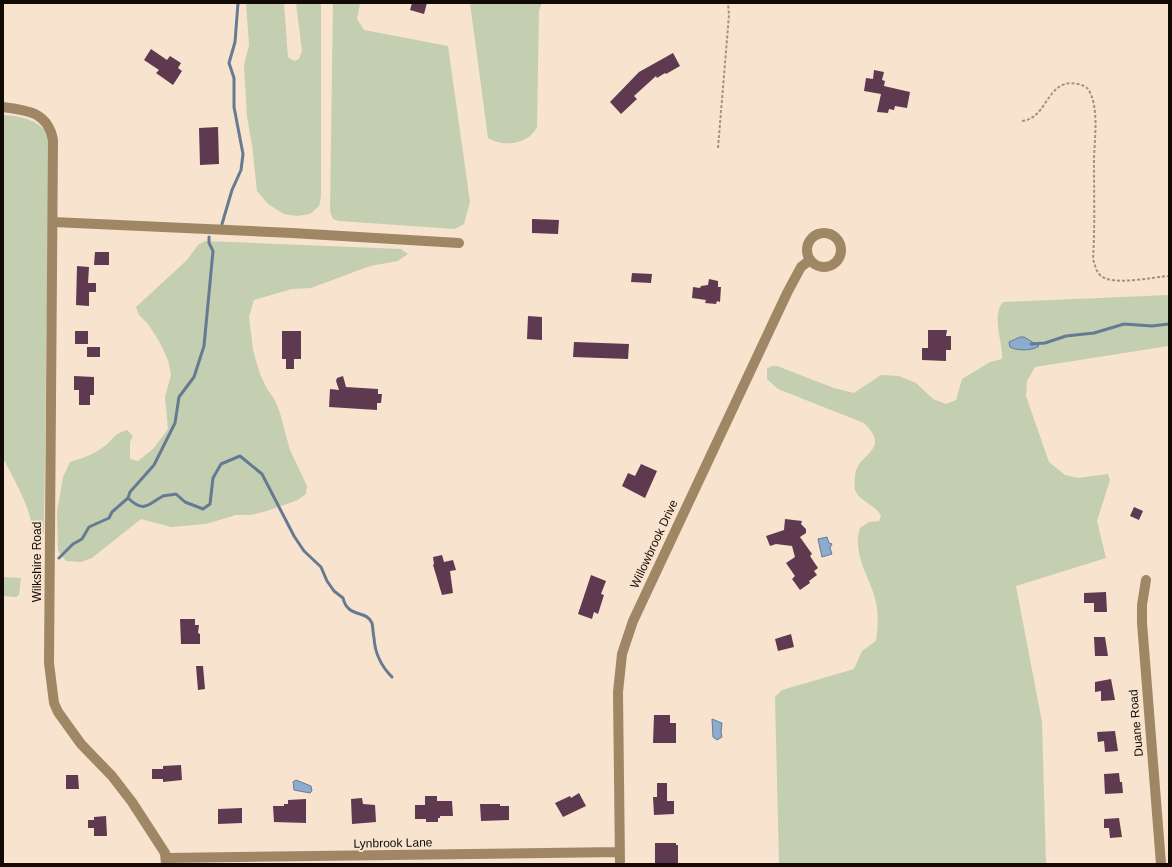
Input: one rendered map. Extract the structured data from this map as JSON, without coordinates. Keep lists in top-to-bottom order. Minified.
{"streets":{"street":["Willowbrook Drive","Wilkshire Road","Duane Road","Lynbrook Lane"]},"crossings":[["Willowbrook Drive","Lynbrook Lane"],["Wilkshire Road","Lynbrook Lane"]]}
